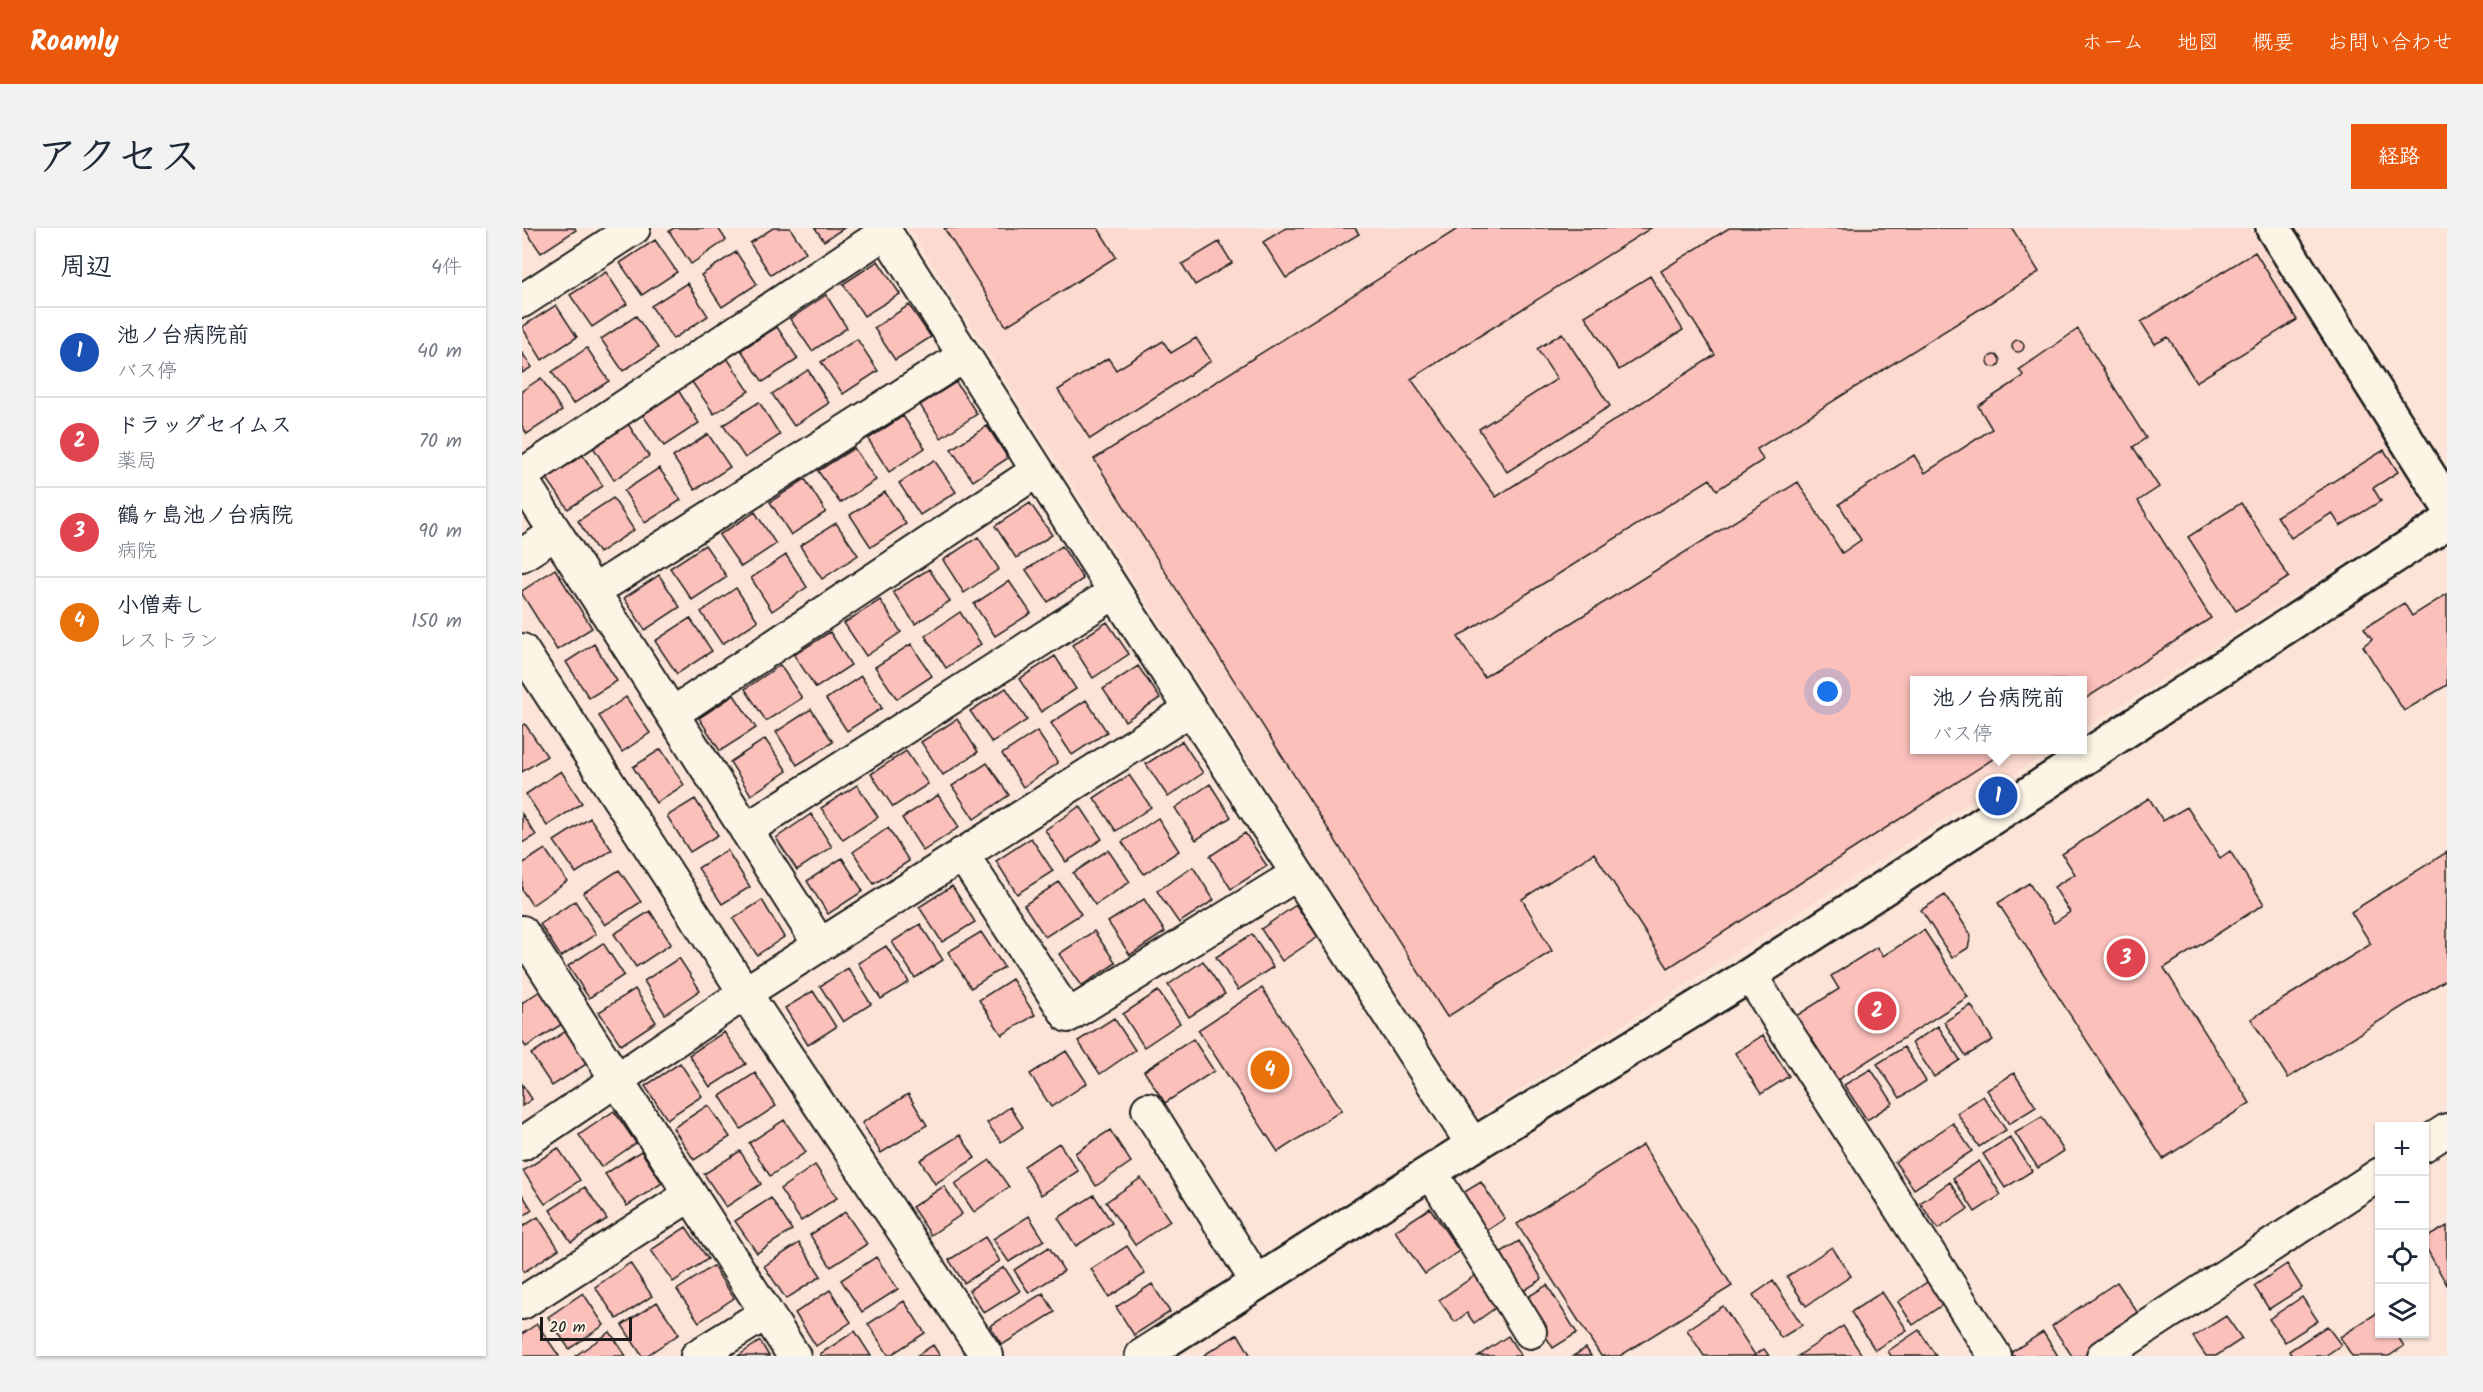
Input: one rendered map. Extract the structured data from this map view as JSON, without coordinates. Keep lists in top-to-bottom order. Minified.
{"scale_bar":"20 m","page":{"header":"Roamly","nav":["ホーム","地図","概要","お問い合わせ"],"title":"アクセス","buttons":"経路","heading":["周辺","4件"],"list":[{"mark":"1","name":"池ノ台病院前","note":"バス停","value":"40 m"},{"mark":"2","name":"ドラッグセイムス","note":"薬局","value":"70 m"},{"mark":"3","name":"鶴ヶ島池ノ台病院","note":"病院","value":"90 m"},{"mark":"4","name":"小僧寿し","note":"レストラン","value":"150 m"}],"popup":["池ノ台病院前","バス停"],"pins":["1","3","2","4"],"map_buttons":["+","−"],"scale":"20 m"}}
